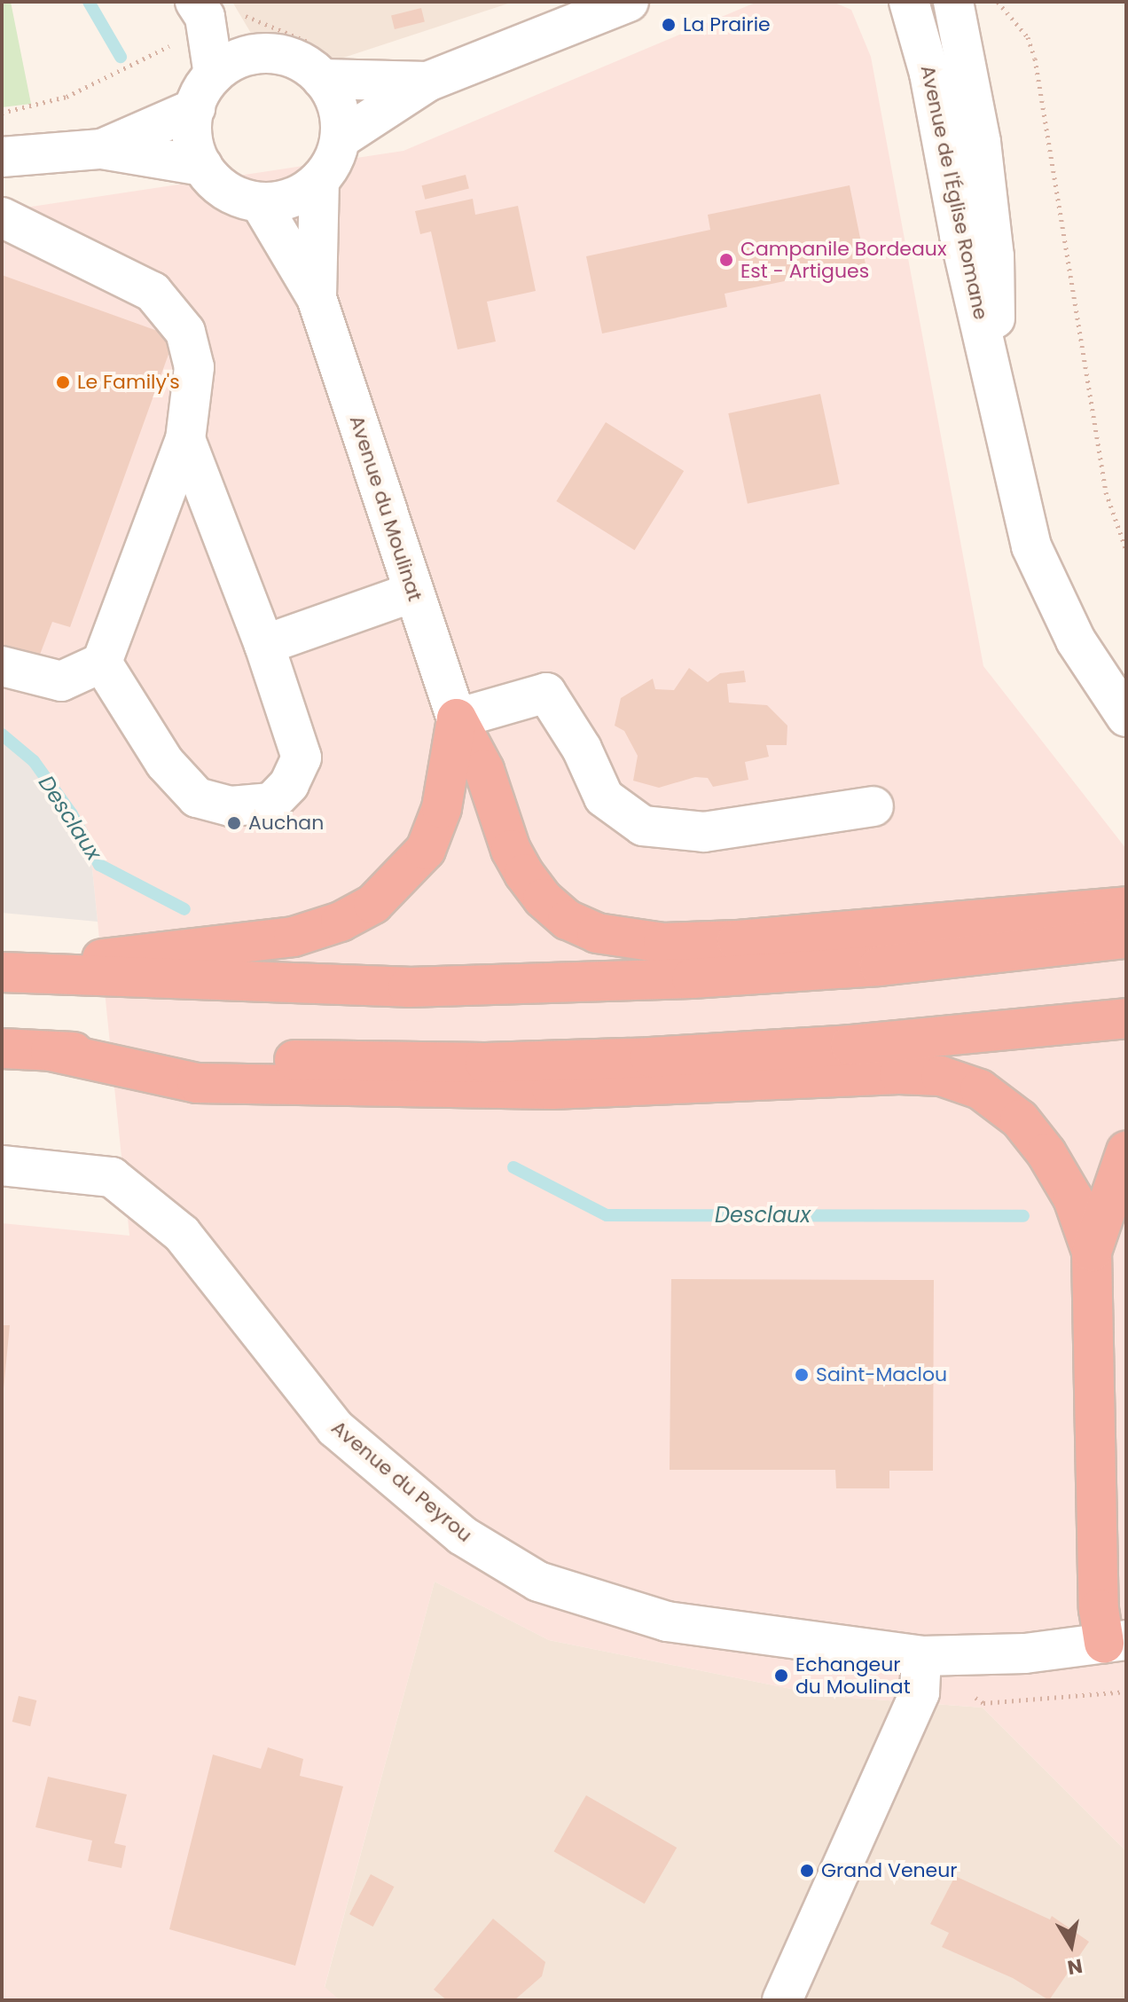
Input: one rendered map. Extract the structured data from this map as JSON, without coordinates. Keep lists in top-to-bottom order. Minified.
{"streets":{"street":["Avenue de l'Église Romane","Avenue du Moulinat","Avenue du Peyrou"]},"water":["Desclaux"],"places":["La Prairie","Campanile Bordeaux Est - Artigues","Le Family's","Auchan","Saint-Maclou","Echangeur du Moulinat","Grand Veneur"],"north":"bottom"}
